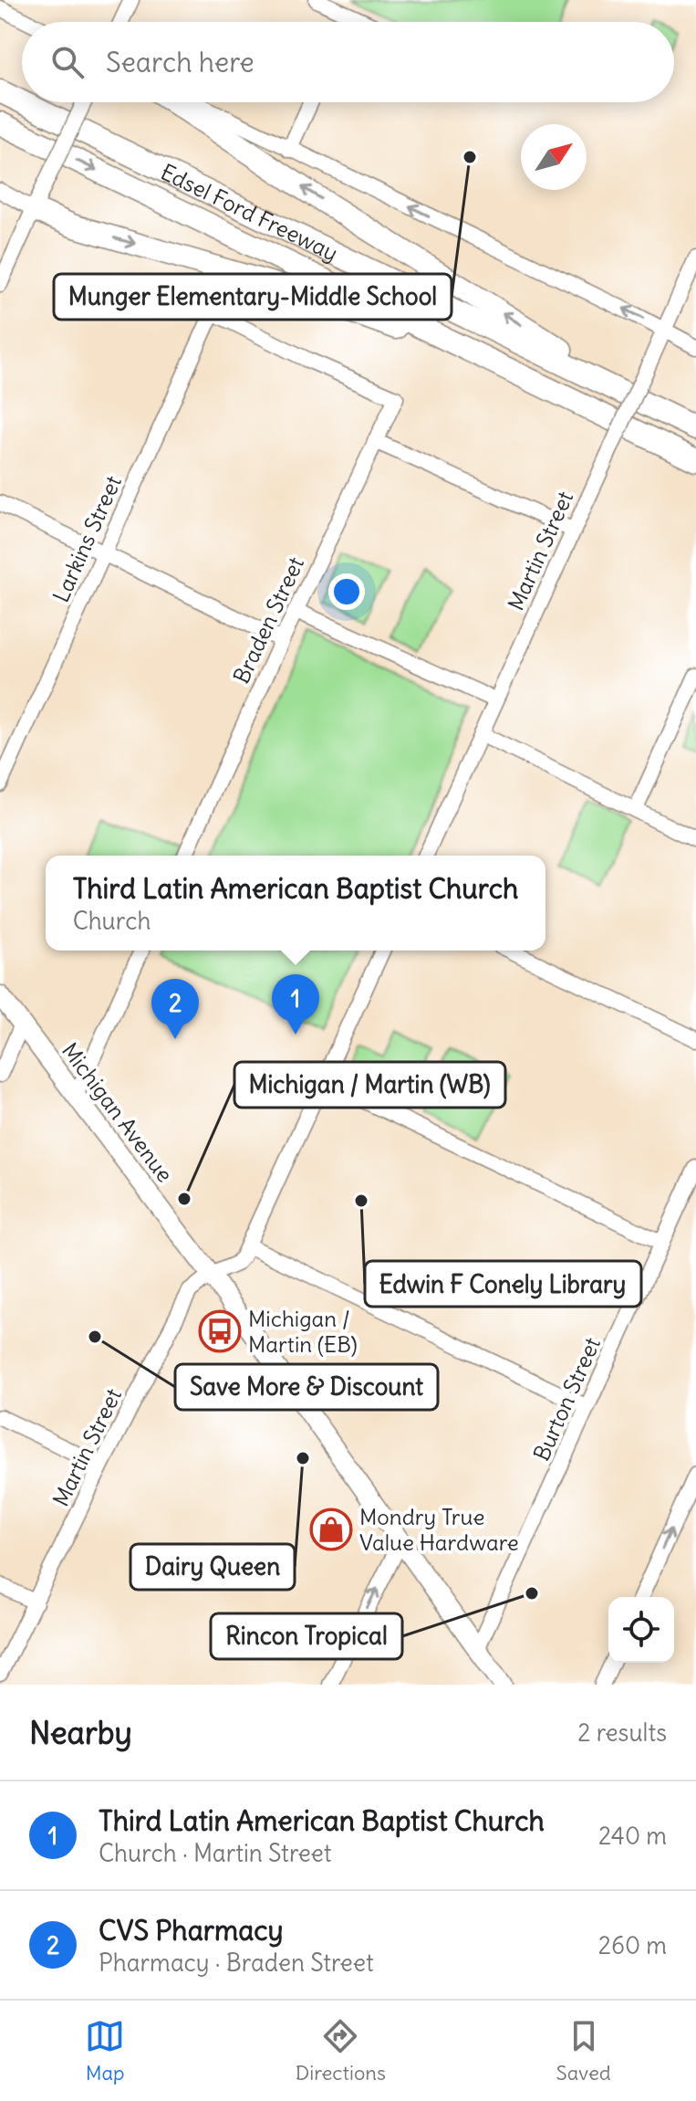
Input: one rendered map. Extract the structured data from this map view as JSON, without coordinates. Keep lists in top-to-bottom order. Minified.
{"streets":{"highway":["Edsel Ford Freeway"],"main road":["Michigan Avenue"],"street":["Larkins Street","Martin Street","Braden Street","Burton Street"]},"crossings":[["Larkins Street","Braden Street"],["Martin Street","Michigan Avenue"],["Michigan Avenue","Burton Street"]],"places":{"other":["Munger Elementary-Middle School","Michigan / Martin (WB)","Edwin F Conely Library","Save More & Discount","Dairy Queen","Rincon Tropical"],"bus stop":["Michigan / Martin (EB)"],"shop":["Mondry True Value Hardware"]},"north":"top right","page":{"search":"Search here","popup":["Third Latin American Baptist Church","Church"],"pins":["1","2"],"heading":["Nearby","2 results"],"list":[{"mark":"1","name":"Third Latin American Baptist Church","note":"Church · Martin Street","value":"240 m"},{"mark":"2","name":"CVS Pharmacy","note":"Pharmacy · Braden Street","value":"260 m"}],"nav":["Map","Directions","Saved"]}}
